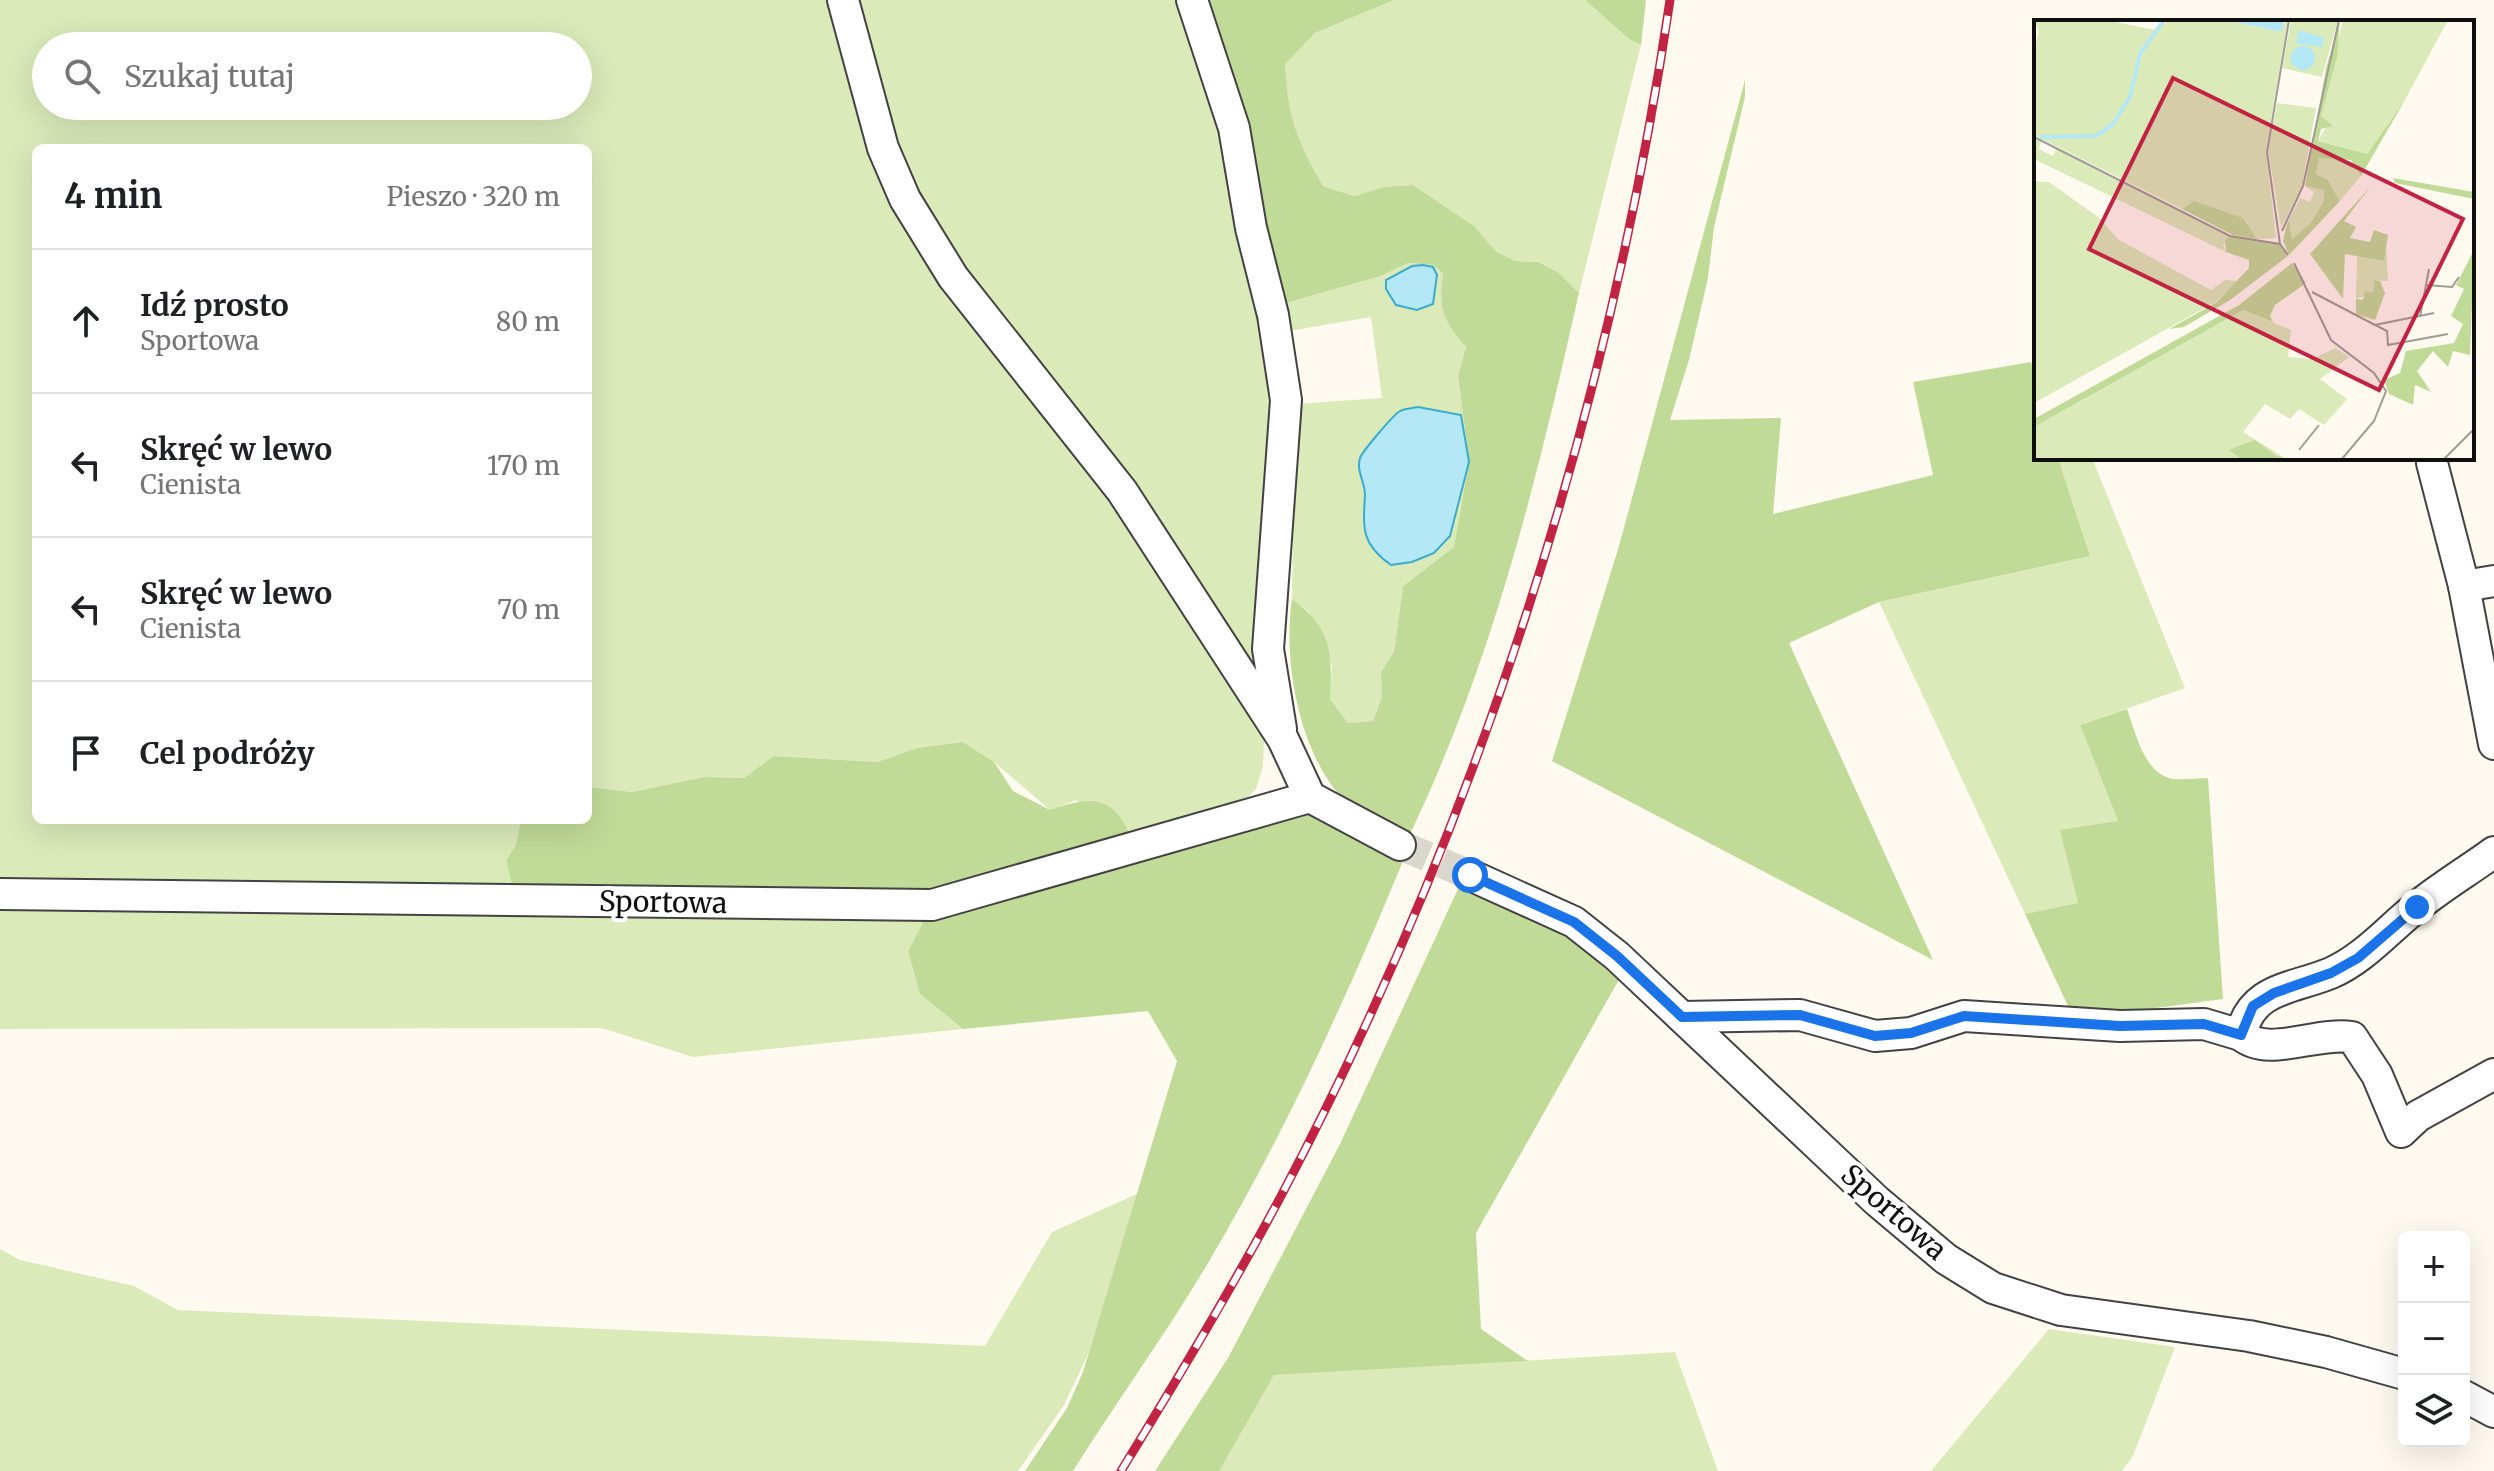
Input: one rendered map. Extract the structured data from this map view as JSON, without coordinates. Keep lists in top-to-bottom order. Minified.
{"streets":{"street":["Sportowa"]},"page":{"search":"Szukaj tutaj","heading":["4 min","Pieszo · 320 m"],"list":[["Idź prosto","Sportowa","80 m"],["Skręć w lewo","Cienista","170 m"],["Skręć w lewo","Cienista","70 m"],"Cel podróży"],"map_buttons":["+","−"]}}
